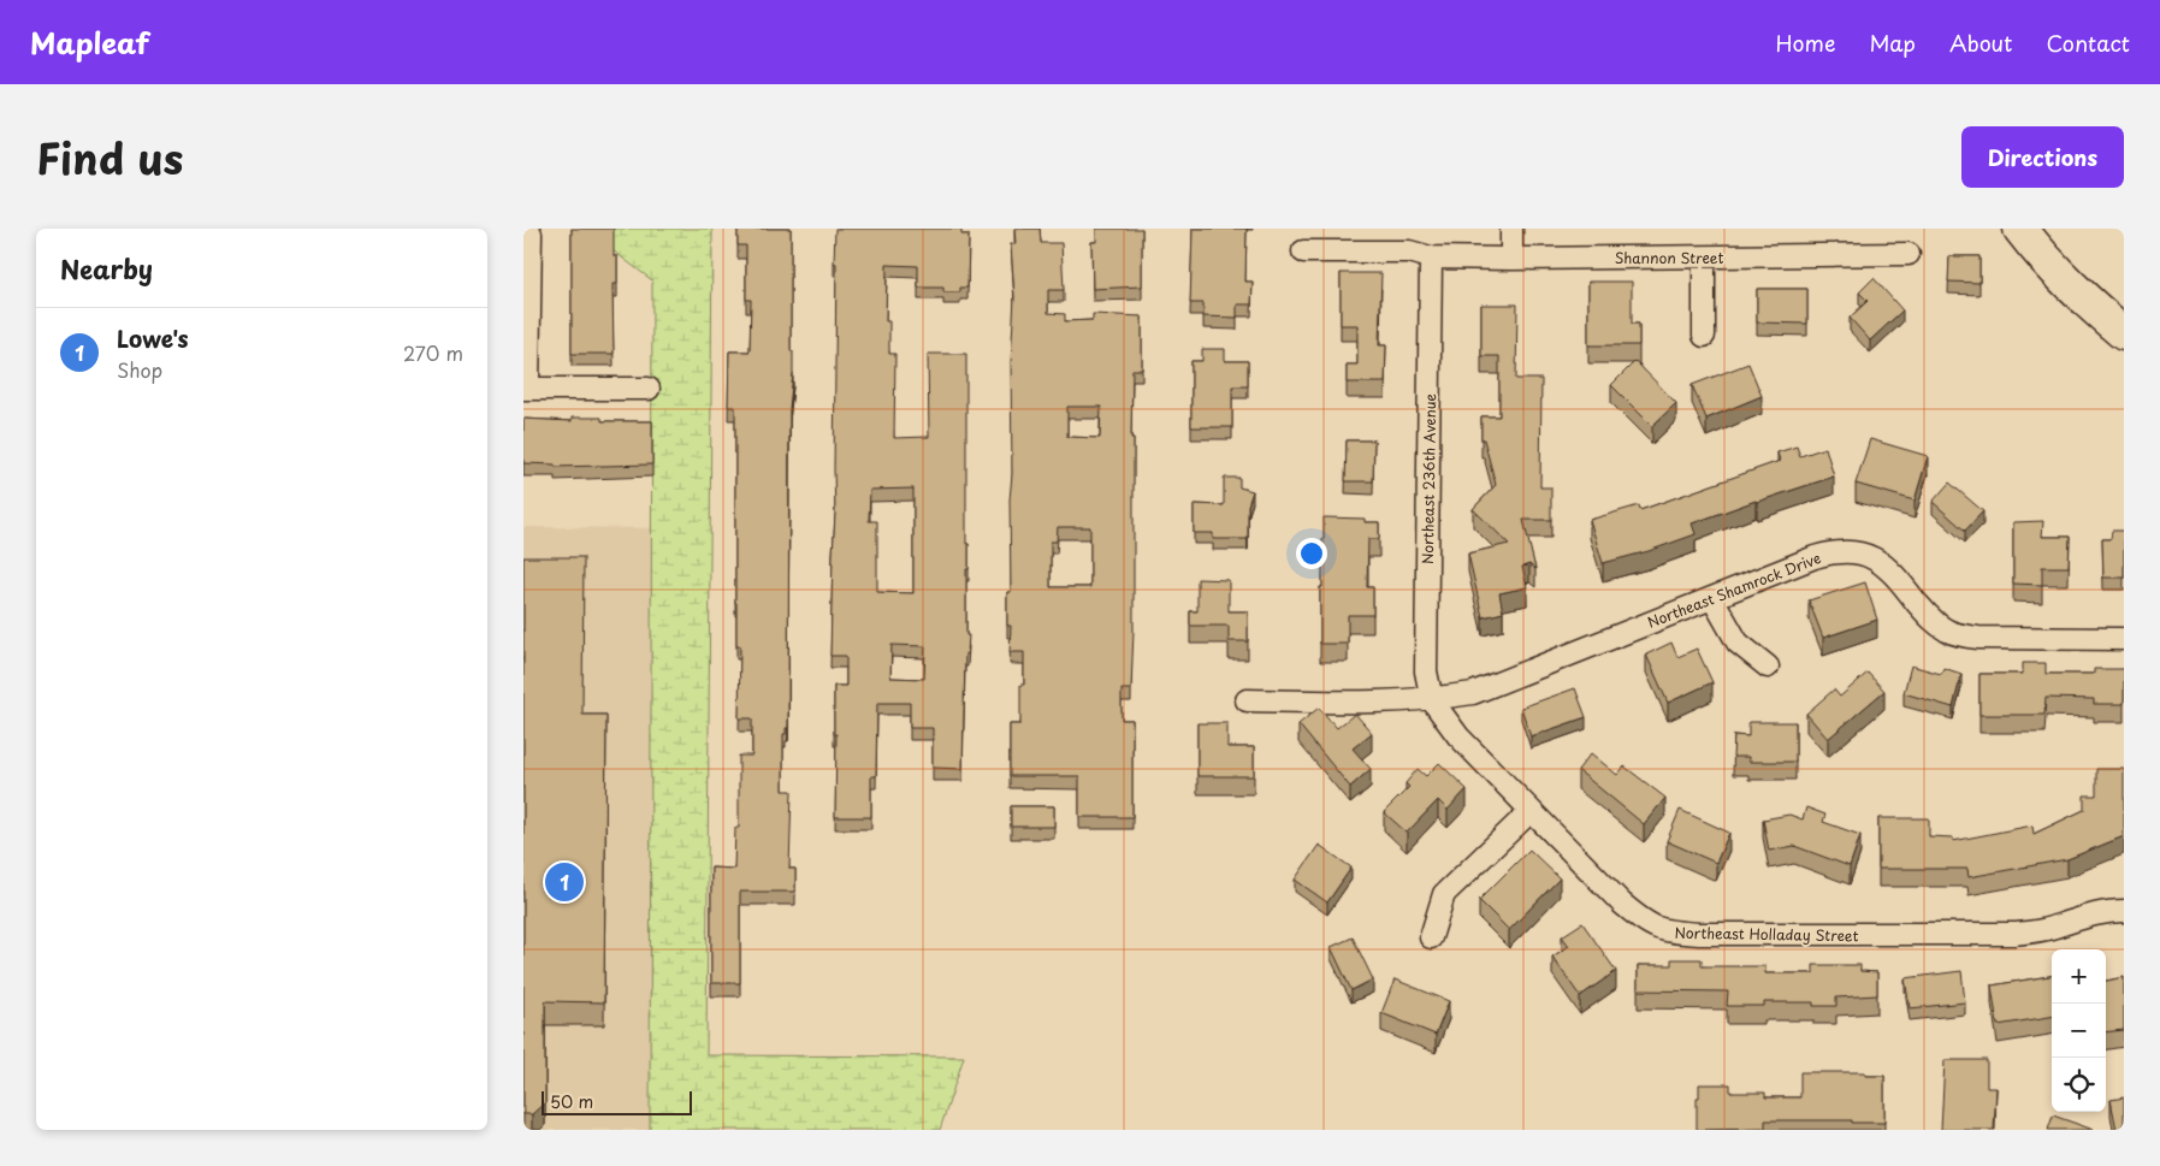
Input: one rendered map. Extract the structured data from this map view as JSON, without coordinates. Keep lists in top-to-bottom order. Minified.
{"streets":{"street":["Shannon Street","Northeast 236th Avenue","Northeast Shamrock Drive","Northeast Holladay Street"]},"crossings":[["Shannon Street","Northeast 236th Avenue"],["Northeast 236th Avenue","Northeast Shamrock Drive"],["Northeast 236th Avenue","Northeast Holladay Street"],["Northeast Shamrock Drive","Northeast Holladay Street"]],"scale_bar":"50 m","page":{"header":"Mapleaf","nav":["Home","Map","About","Contact"],"title":"Find us","buttons":"Directions","heading":"Nearby","list":[{"mark":"1","name":"Lowe's","note":"Shop","value":"270 m"}],"pins":"1","map_buttons":["+","−"],"scale":"50 m"}}
